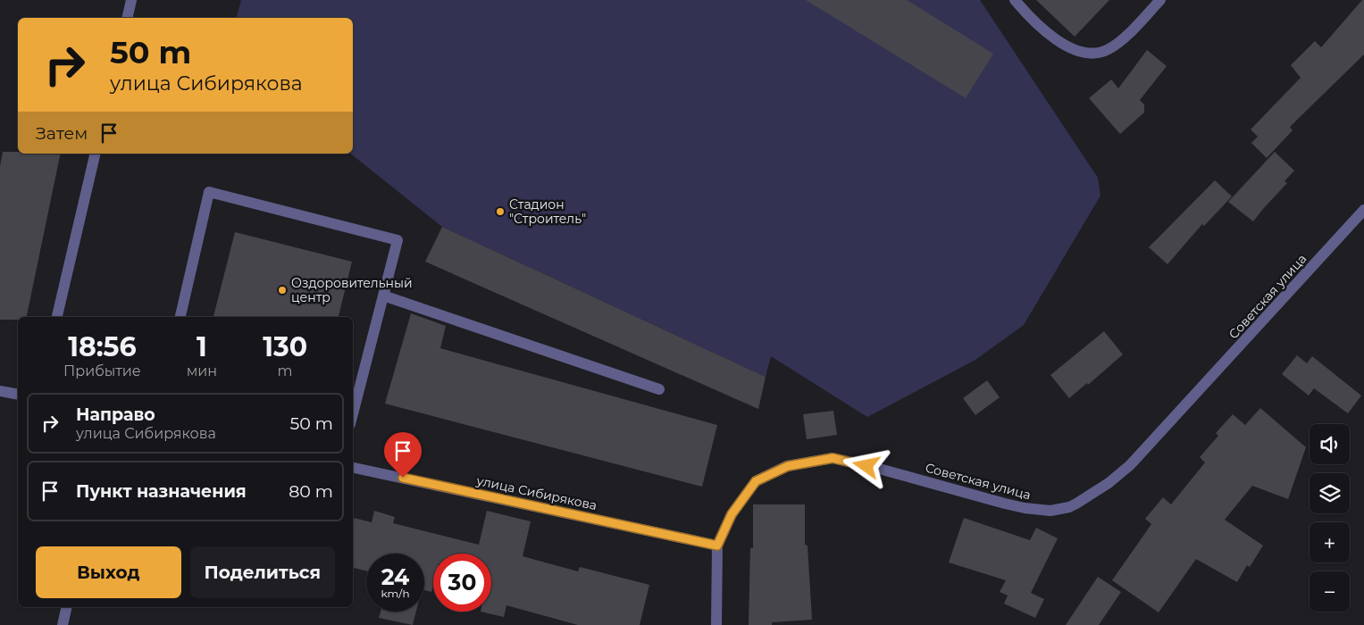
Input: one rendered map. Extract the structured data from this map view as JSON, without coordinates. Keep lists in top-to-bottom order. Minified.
{"streets":{"street":["Советская улица","улица Сибирякова"]},"crossings":[["Советская улица","улица Сибирякова"]],"places":["Стадион \"Строитель\"","Оздоровительный центр"],"page":{"turn":["50 m","улица Сибирякова"],"then":"Затем","eta":["18:56","Прибытие","1","мин","130","m"],"list":[{"name":"Направо","note":"улица Сибирякова","value":"50 m"},{"name":"Пункт назначения","value":"80 m"}],"map_buttons":["+","−"],"buttons":["Выход","Поделиться"],"speed":"24 km/h","limit":"30"}}
